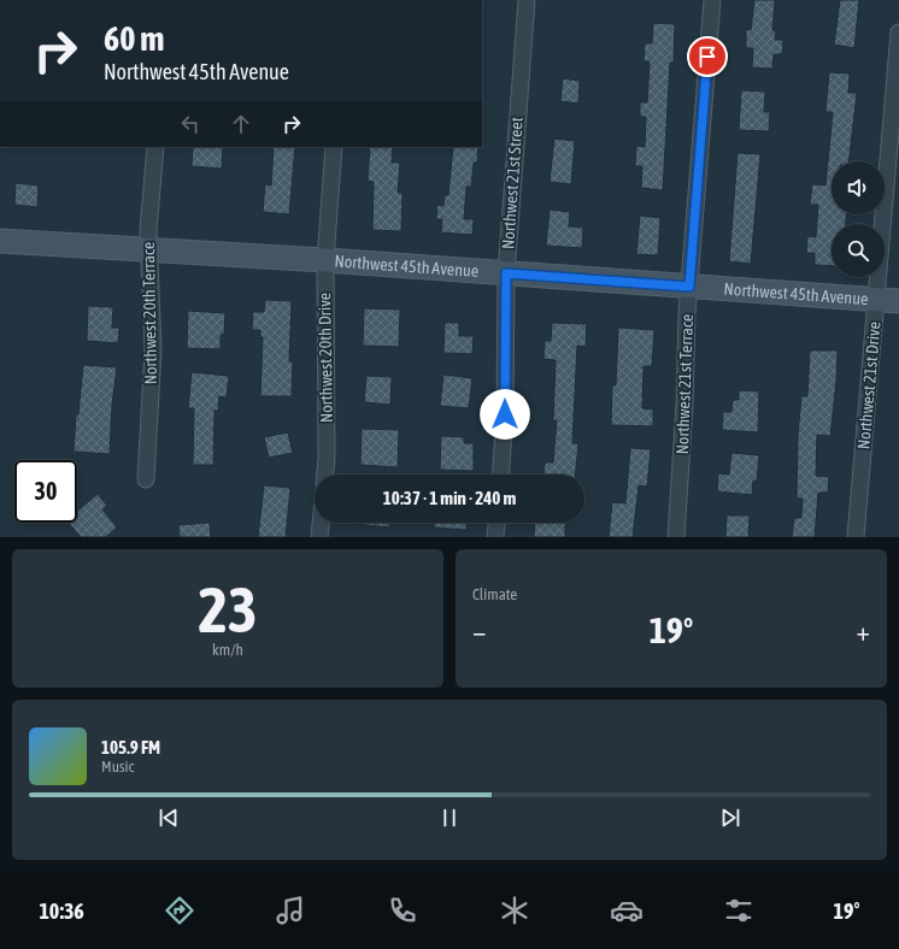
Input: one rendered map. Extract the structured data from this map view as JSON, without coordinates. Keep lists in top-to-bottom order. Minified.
{"streets":{"street":["Northwest 21st Street","Northwest 45th Avenue","Northwest 20th Terrace","Northwest 20th Drive","Northwest 21st Terrace","Northwest 21st Drive"]},"crossings":[["Northwest 21st Street","Northwest 45th Avenue"],["Northwest 45th Avenue","Northwest 20th Terrace"],["Northwest 45th Avenue","Northwest 20th Drive"],["Northwest 45th Avenue","Northwest 21st Terrace"],["Northwest 45th Avenue","Northwest 21st Drive"]],"page":{"turn":["60 m","Northwest 45th Avenue"],"limit":"30","trip":"10:37 · 1 min · 240 m","tile":[["23","km/h"],"Climate"],"heat":["−","19°","+"],"song":["105.9 FM","Music"],"tabs":["10:36","19°"]}}
